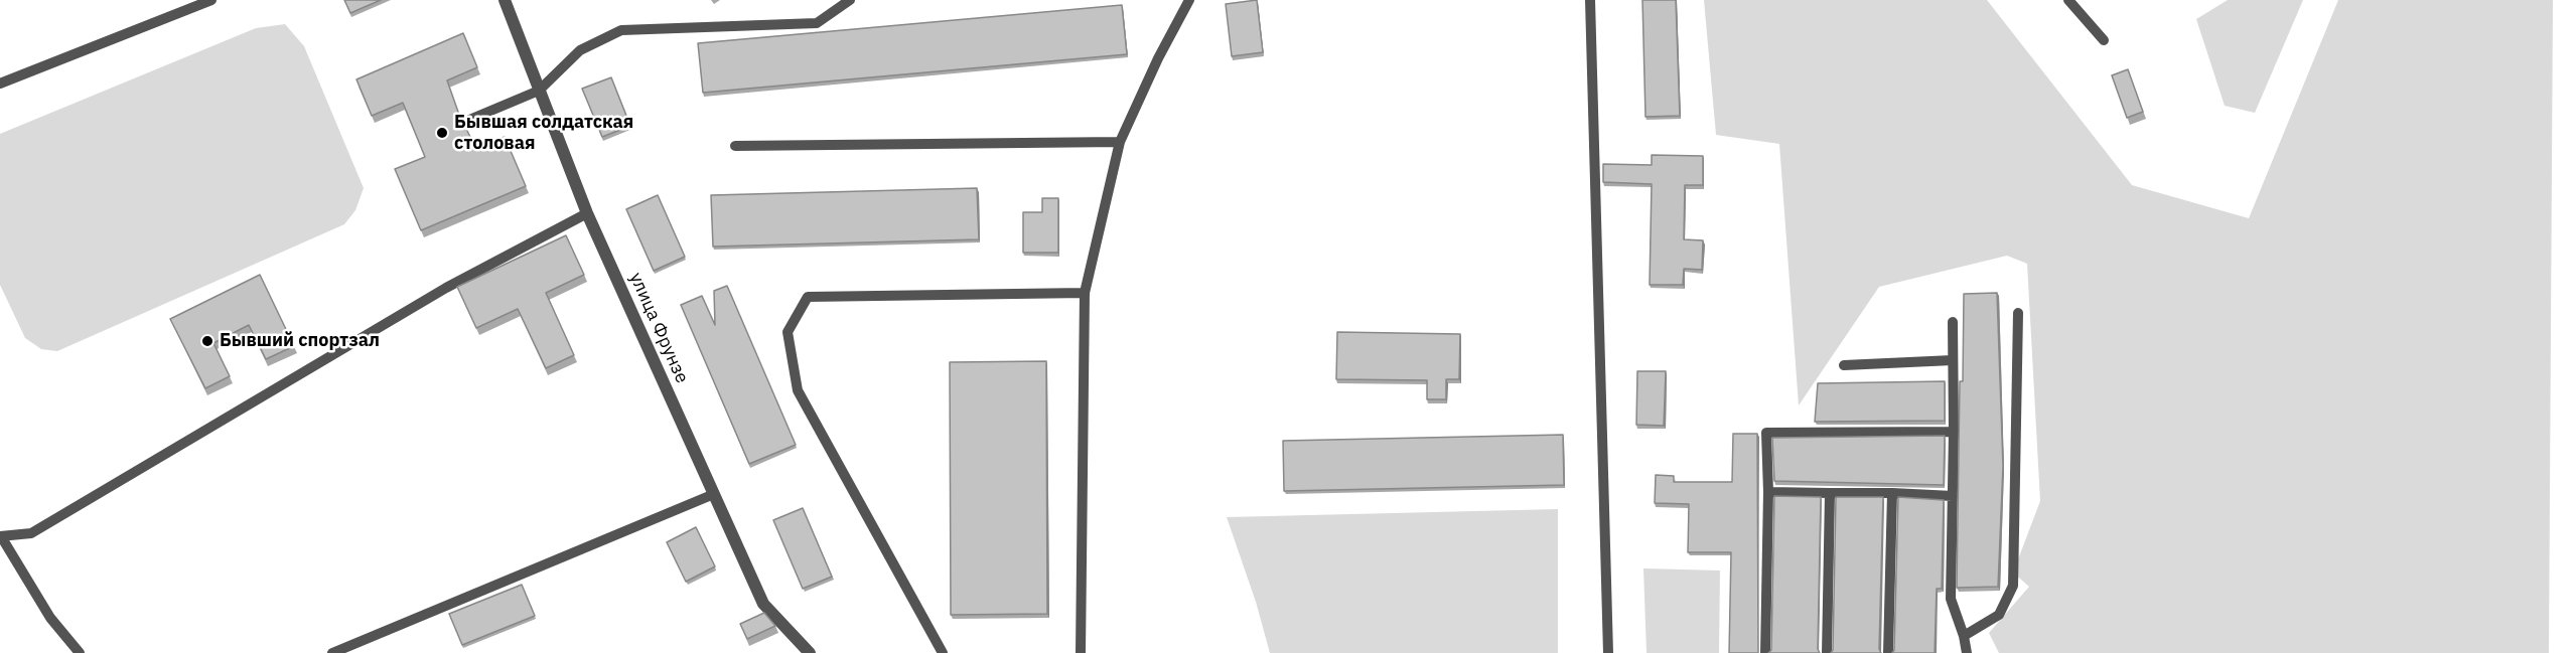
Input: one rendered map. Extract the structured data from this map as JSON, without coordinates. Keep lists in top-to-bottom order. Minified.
{"streets":{"street":["улица Фрунзе"]},"places":["Бывшая солдатская столовая","Бывший спортзал"]}
